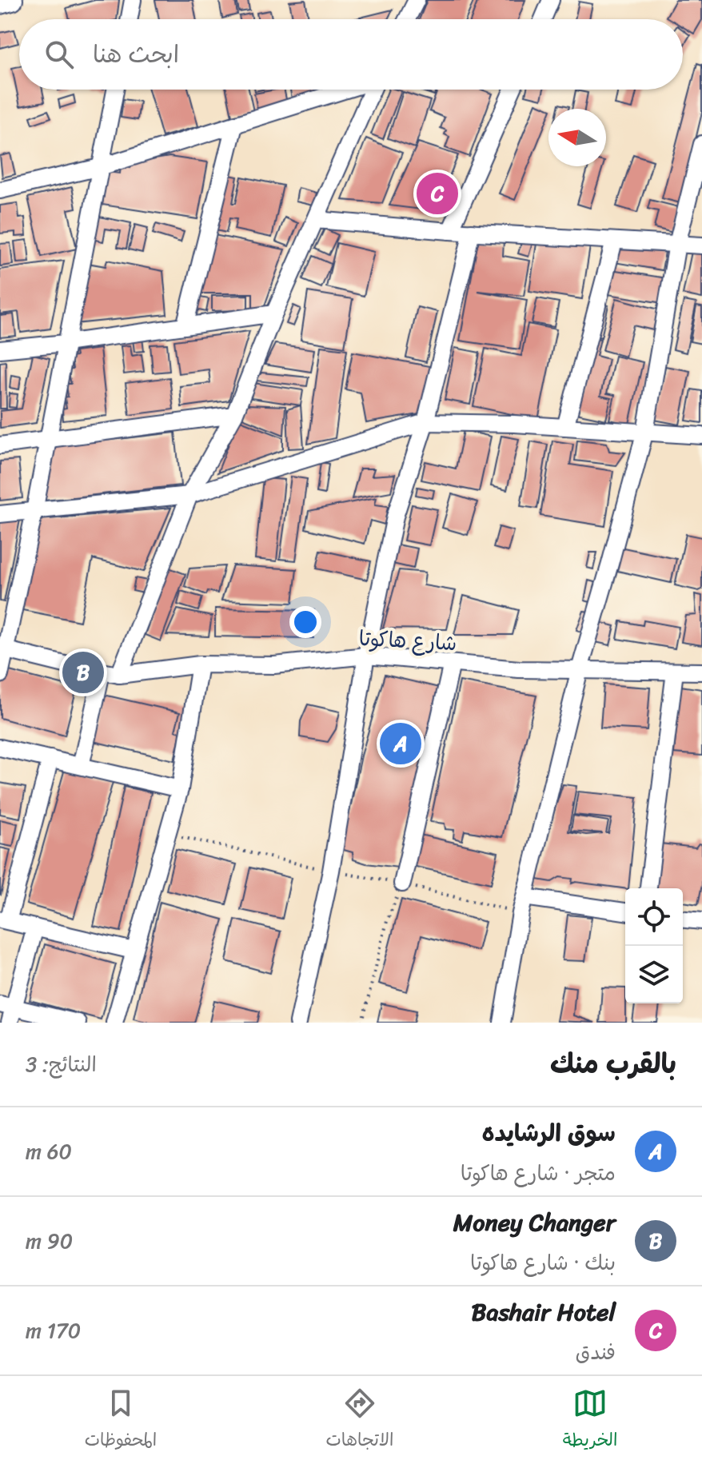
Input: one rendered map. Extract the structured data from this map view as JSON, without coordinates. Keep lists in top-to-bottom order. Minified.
{"streets":{"street":["شارع هاكوتا"]},"north":"left","page":{"search":"ابحث هنا","pins":["C","B","A"],"heading":["بالقرب منك","النتائج: 3"],"list":[{"mark":"A","name":"سوق الرشايده","note":"متجر · شارع هاكوتا","value":"60 m"},{"mark":"B","name":"Money Changer","note":"بنك · شارع هاكوتا","value":"90 m"},{"mark":"C","name":"Bashair Hotel","note":"فندق","value":"170 m"}],"nav":["الخريطة","الاتجاهات","المحفوظات"]}}
